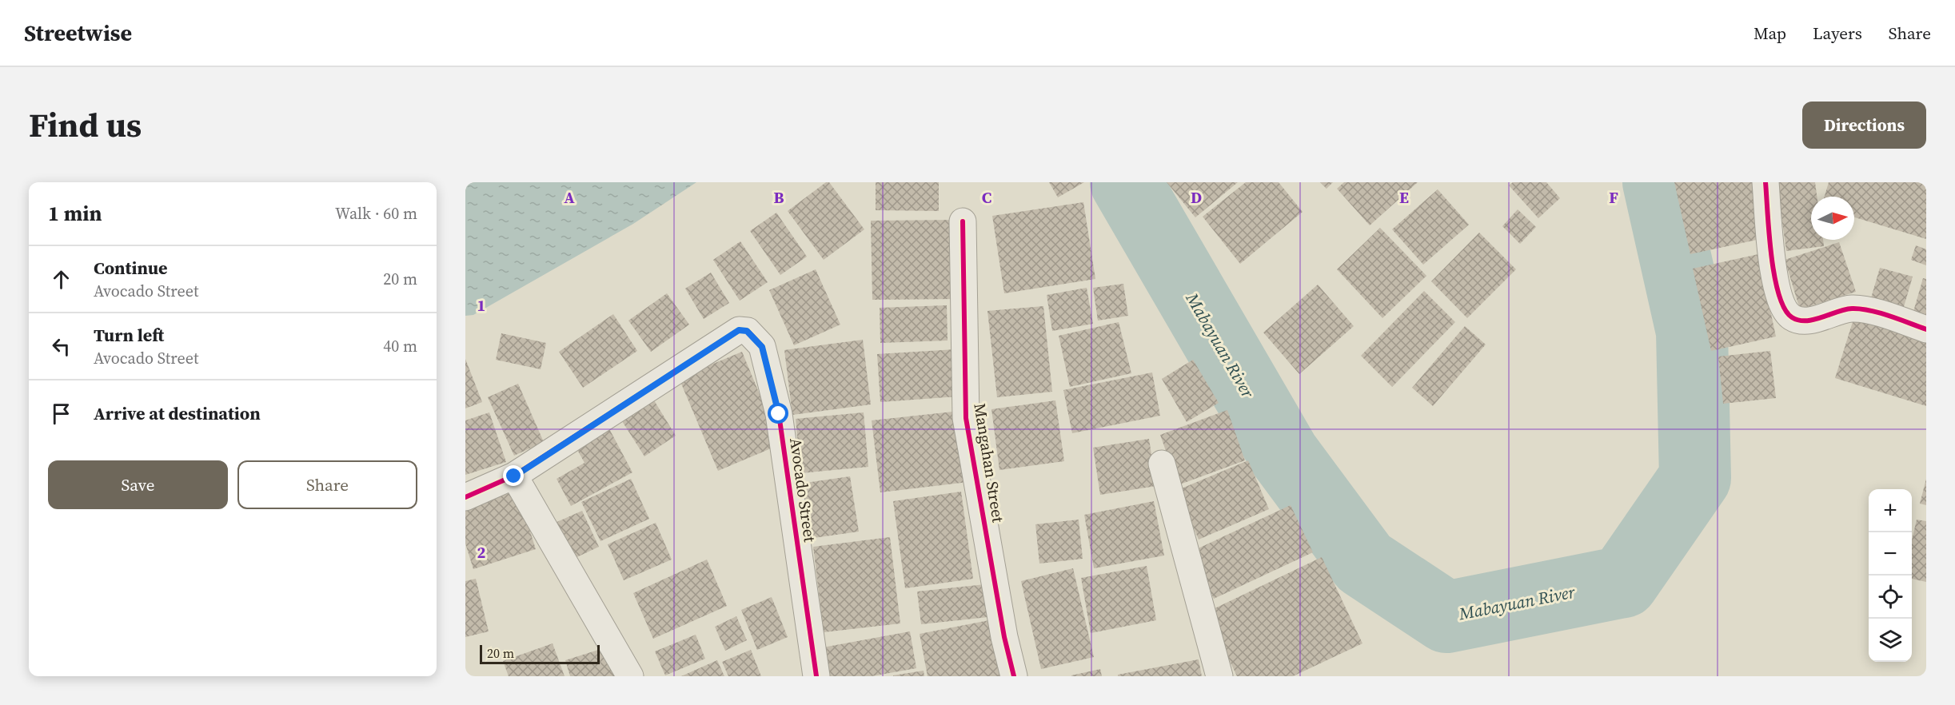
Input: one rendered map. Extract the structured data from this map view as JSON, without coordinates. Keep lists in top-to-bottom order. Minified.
{"streets":{"street":["Mangahan Street","Avocado Street"]},"water":["Mabayuan River"],"scale_bar":"20 m","north":"right","page":{"header":"Streetwise","nav":["Map","Layers","Share"],"title":"Find us","buttons":["Directions",["Save","Share"]],"heading":["1 min","Walk · 60 m"],"list":[["Continue","Avocado Street","20 m"],["Turn left","Avocado Street","40 m"],"Arrive at destination"],"map_buttons":["+","−"],"scale":"20 m"},"grid":{"columns":["A","B","C","D","E","F"],"rows":["1","2"]}}
